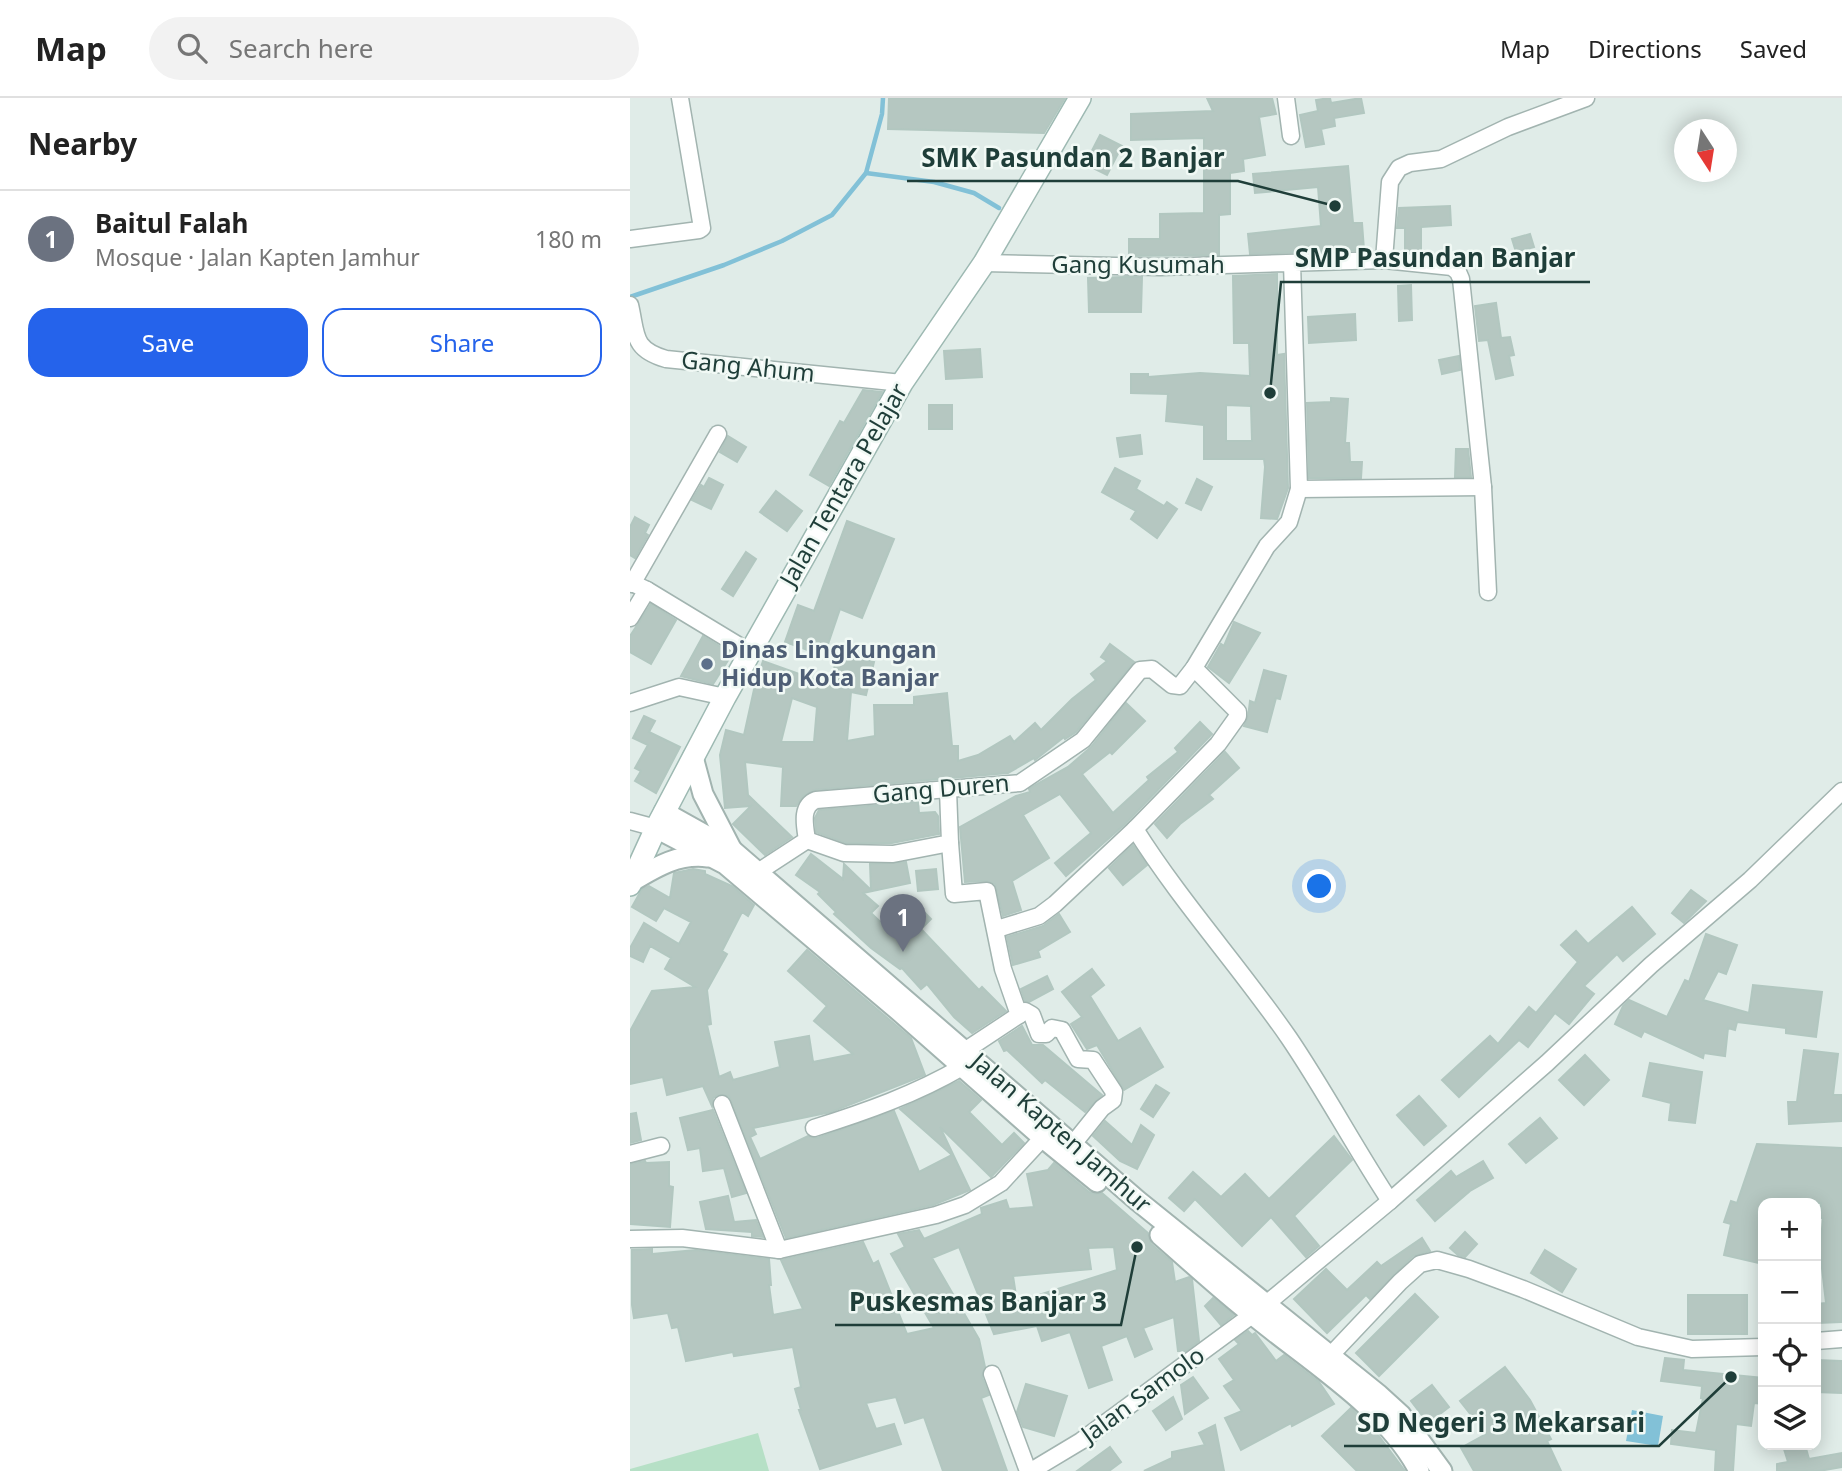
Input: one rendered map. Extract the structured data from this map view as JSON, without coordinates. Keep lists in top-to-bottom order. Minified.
{"streets":{"main road":["Jalan Tentara Pelajar"],"street":["Gang Kusumah","Gang Ahum","Gang Duren","Jalan Kapten Jamhur","Jalan Samolo"]},"crossings":[["Gang Kusumah","Jalan Tentara Pelajar"],["Gang Ahum","Jalan Tentara Pelajar"],["Jalan Tentara Pelajar","Jalan Kapten Jamhur"],["Jalan Kapten Jamhur","Jalan Samolo"]],"places":["SMK Pasundan 2 Banjar","SMP Pasundan Banjar","Dinas Lingkungan Hidup Kota Banjar","Puskesmas Banjar 3","SD Negeri 3 Mekarsari"],"north":"bottom","page":{"header":"Map","search":"Search here","nav":["Map","Directions","Saved"],"heading":"Nearby","list":[{"mark":"1","name":"Baitul Falah","note":"Mosque · Jalan Kapten Jamhur","value":"180 m"}],"buttons":["Save","Share"],"pins":"1","map_buttons":["+","−"]}}
